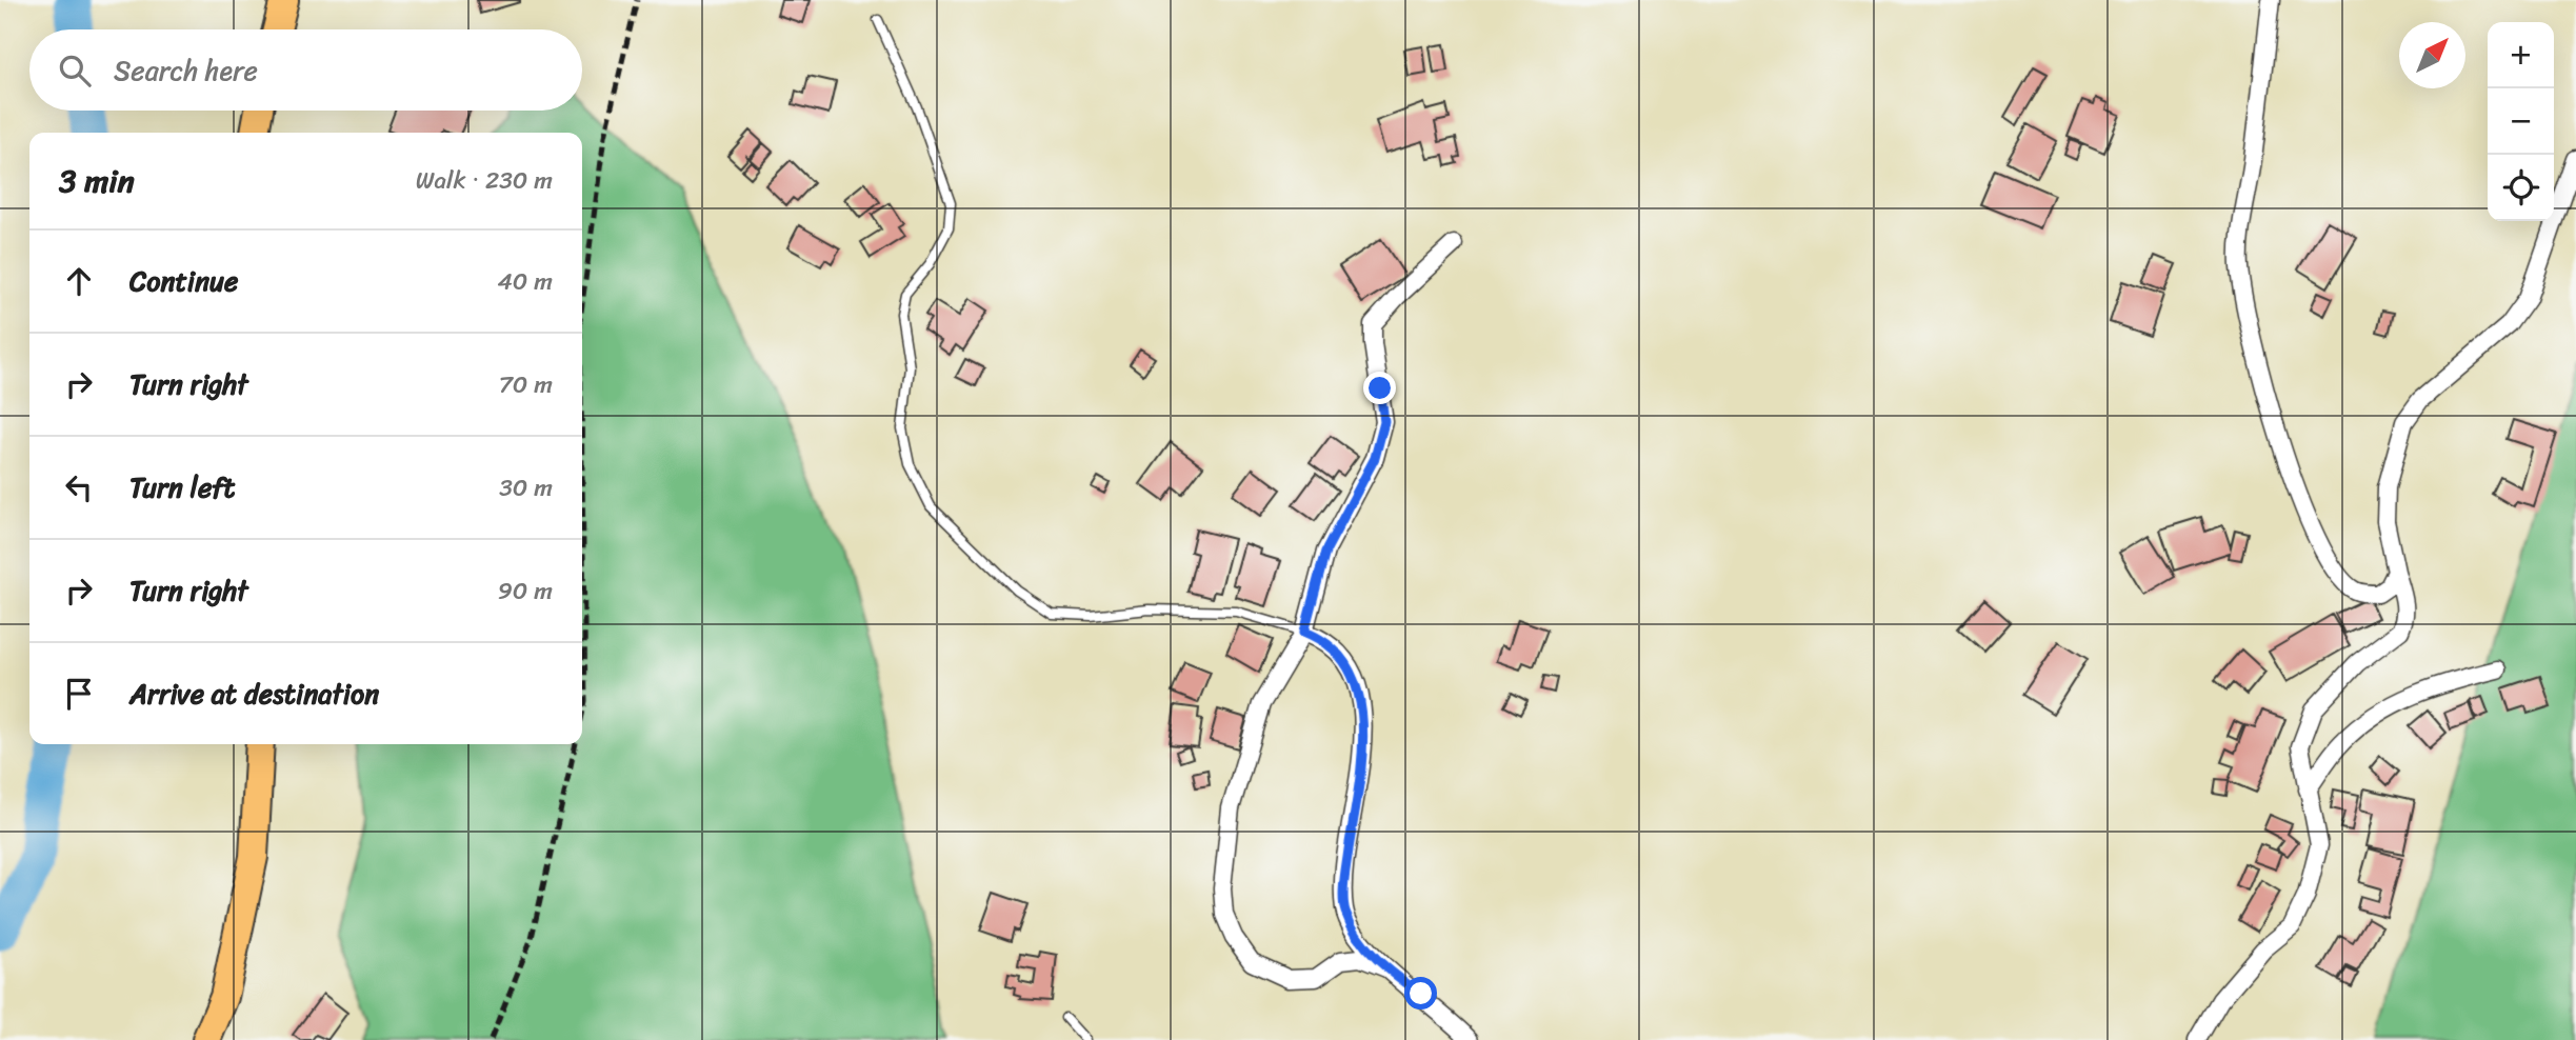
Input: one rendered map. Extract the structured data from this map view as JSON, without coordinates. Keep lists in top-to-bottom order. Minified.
{"north":"top right","page":{"map_buttons":["+","−"],"search":"Search here","heading":["3 min","Walk · 230 m"],"list":[["Continue","40 m"],["Turn right","70 m"],["Turn left","30 m"],["Turn right","90 m"],"Arrive at destination"]}}
